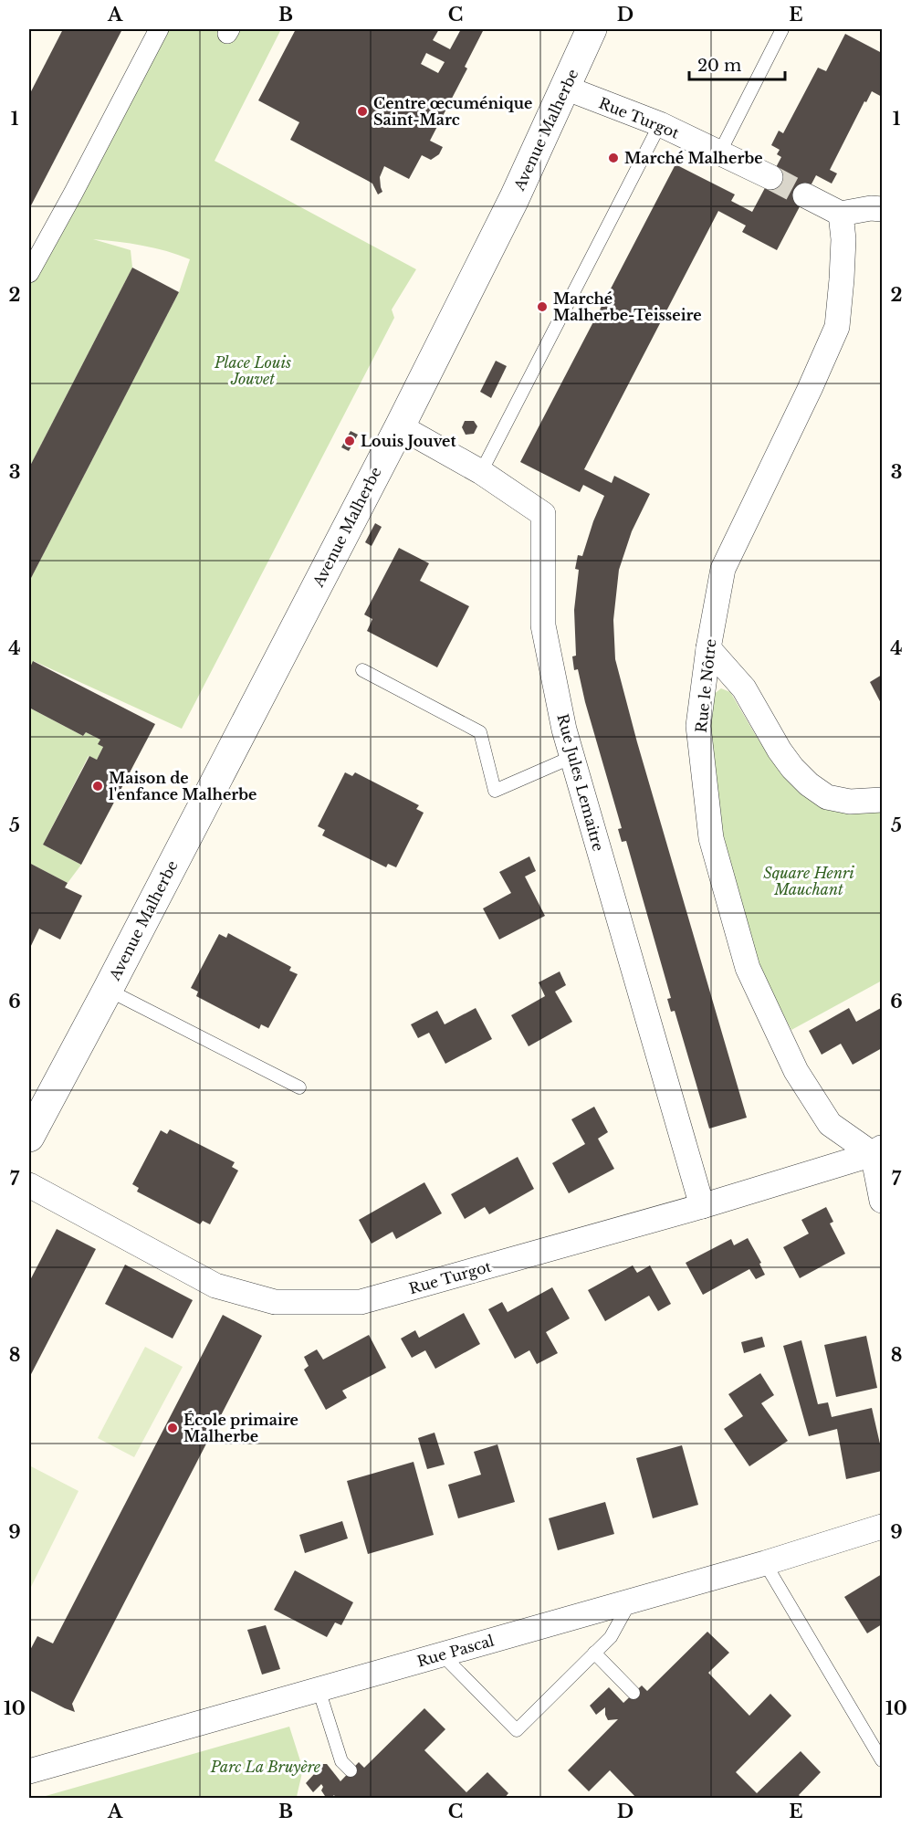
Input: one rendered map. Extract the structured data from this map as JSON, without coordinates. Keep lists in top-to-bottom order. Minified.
{"streets":{"street":["Rue Turgot","Avenue Malherbe","Rue le Nôtre","Rue Jules Lemaitre","Rue Pascal"]},"crossings":[["Rue Turgot","Avenue Malherbe"],["Rue Turgot","Rue le Nôtre"],["Rue Turgot","Rue Jules Lemaitre"],["Avenue Malherbe","Rue Jules Lemaitre"]],"parks":["Place Louis Jouvet","Square Henri Mauchant","Parc La Bruyère"],"places":["Centre œcuménique Saint-Marc","Marché Malherbe","Marché Malherbe-Teisseire","Louis Jouvet","Maison de l'enfance Malherbe","École primaire Malherbe"],"scale_bar":"20 m","grid":{"columns":["A","B","C","D","E"],"rows":["1","2","3","4","5","6","7","8","9","10"]}}
